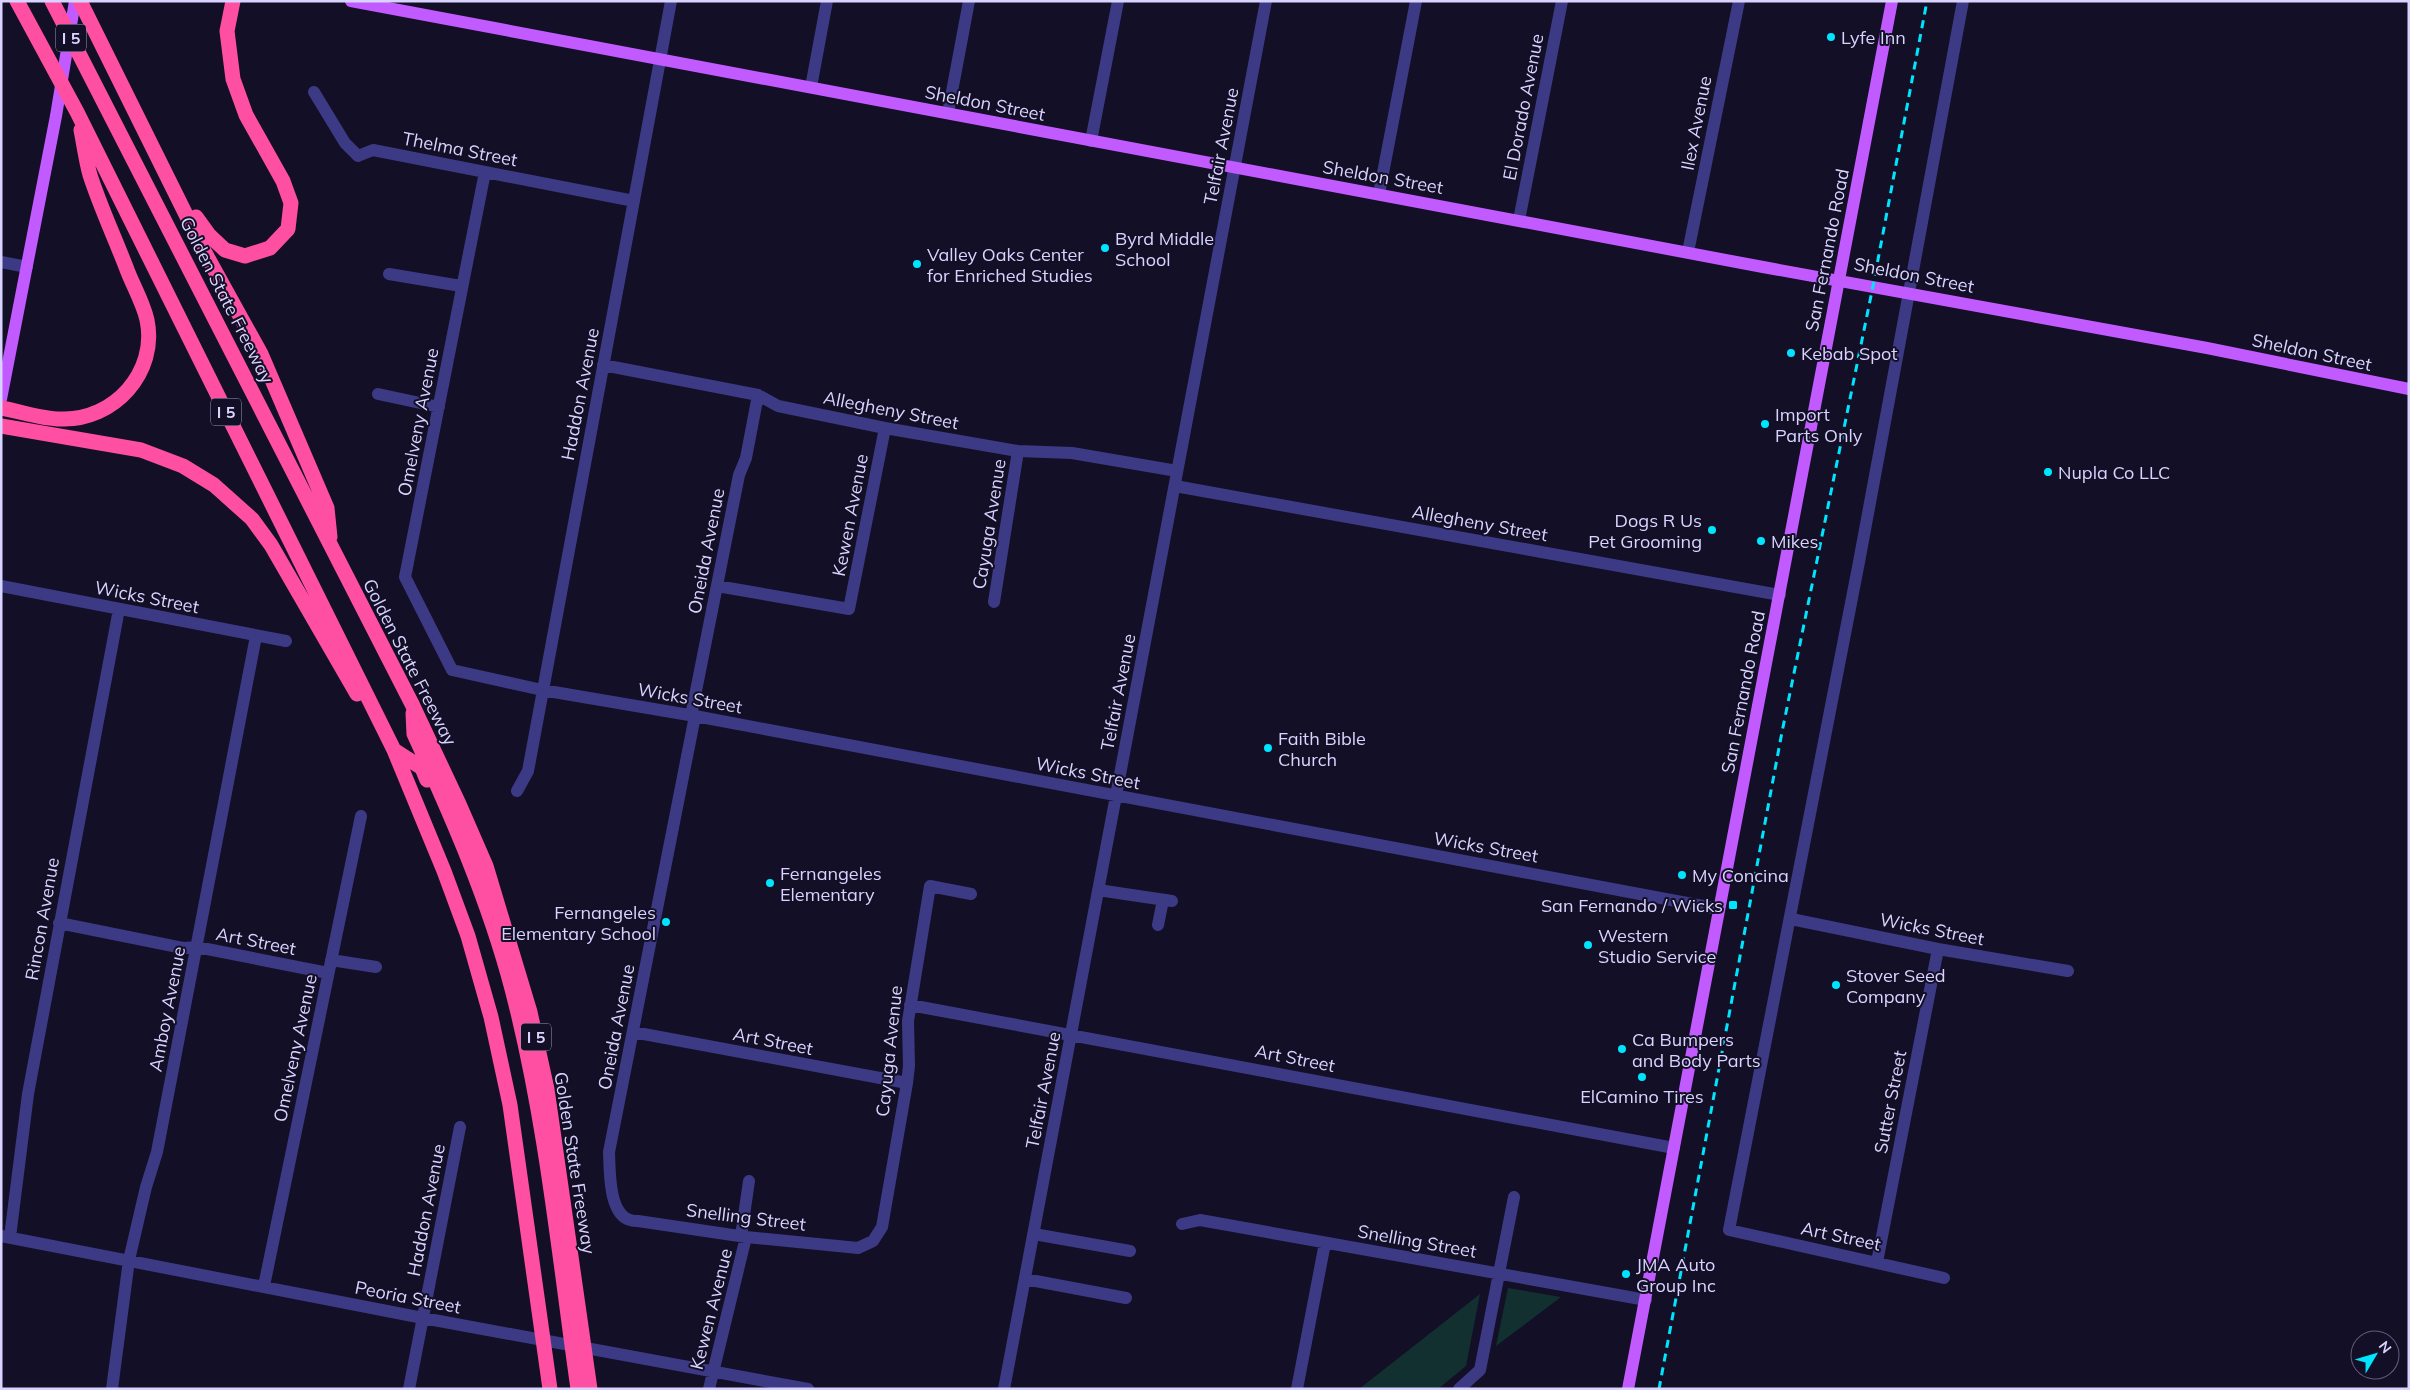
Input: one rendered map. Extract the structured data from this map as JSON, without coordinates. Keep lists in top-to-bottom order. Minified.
{"streets":{"highway":["I 5","Golden State Freeway"],"main road":["Sheldon Street","San Fernando Road"],"street":["El Dorado Avenue","Ilex Avenue","Telfair Avenue","Thelma Street","Haddon Avenue","Allegheny Street","Omelveny Avenue","Kewen Avenue","Cayuga Avenue","Oneida Avenue","Wicks Street","Rincon Avenue","Art Street","Amboy Avenue","Sutter Street","Snelling Street","Peoria Street"]},"crossings":[["Sheldon Street","El Dorado Avenue"],["Sheldon Street","Ilex Avenue"],["Sheldon Street","Telfair Avenue"],["Sheldon Street","San Fernando Road"],["Sheldon Street","Haddon Avenue"],["Telfair Avenue","Allegheny Street"],["Telfair Avenue","Wicks Street"],["Telfair Avenue","Art Street"],["Thelma Street","Haddon Avenue"],["Thelma Street","Omelveny Avenue"],["San Fernando Road","Allegheny Street"],["San Fernando Road","Wicks Street"],["San Fernando Road","Art Street"],["San Fernando Road","Snelling Street"],["Haddon Avenue","Allegheny Street"],["Haddon Avenue","Wicks Street"],["Haddon Avenue","Peoria Street"],["Allegheny Street","Kewen Avenue"],["Allegheny Street","Cayuga Avenue"],["Allegheny Street","Oneida Avenue"],["Omelveny Avenue","Wicks Street"],["Omelveny Avenue","Art Street"],["Omelveny Avenue","Peoria Street"],["Kewen Avenue","Oneida Avenue"],["Kewen Avenue","Snelling Street"],["Kewen Avenue","Peoria Street"],["Cayuga Avenue","Art Street"],["Cayuga Avenue","Snelling Street"],["Oneida Avenue","Wicks Street"],["Oneida Avenue","Art Street"],["Oneida Avenue","Snelling Street"],["Wicks Street","Rincon Avenue"],["Wicks Street","Art Street"],["Wicks Street","Amboy Avenue"],["Wicks Street","Sutter Street"],["Rincon Avenue","Art Street"],["Rincon Avenue","Peoria Street"],["Art Street","Amboy Avenue"],["Art Street","Sutter Street"],["Amboy Avenue","Peoria Street"]],"places":{"other":["Lyfe Inn","Byrd Middle School","Valley Oaks Center for Enriched Studies","Kebab Spot","Import Parts Only","Nupla Co LLC","Dogs R Us Pet Grooming","Mikes","Faith Bible Church","My Concina","Fernangeles Elementary","Fernangeles Elementary School","Western Studio Service","Stover Seed Company","Ca Bumpers and Body Parts","ElCamino Tires","JMA Auto Group Inc"],"transit":["San Fernando / Wicks"]},"north":"top right"}
